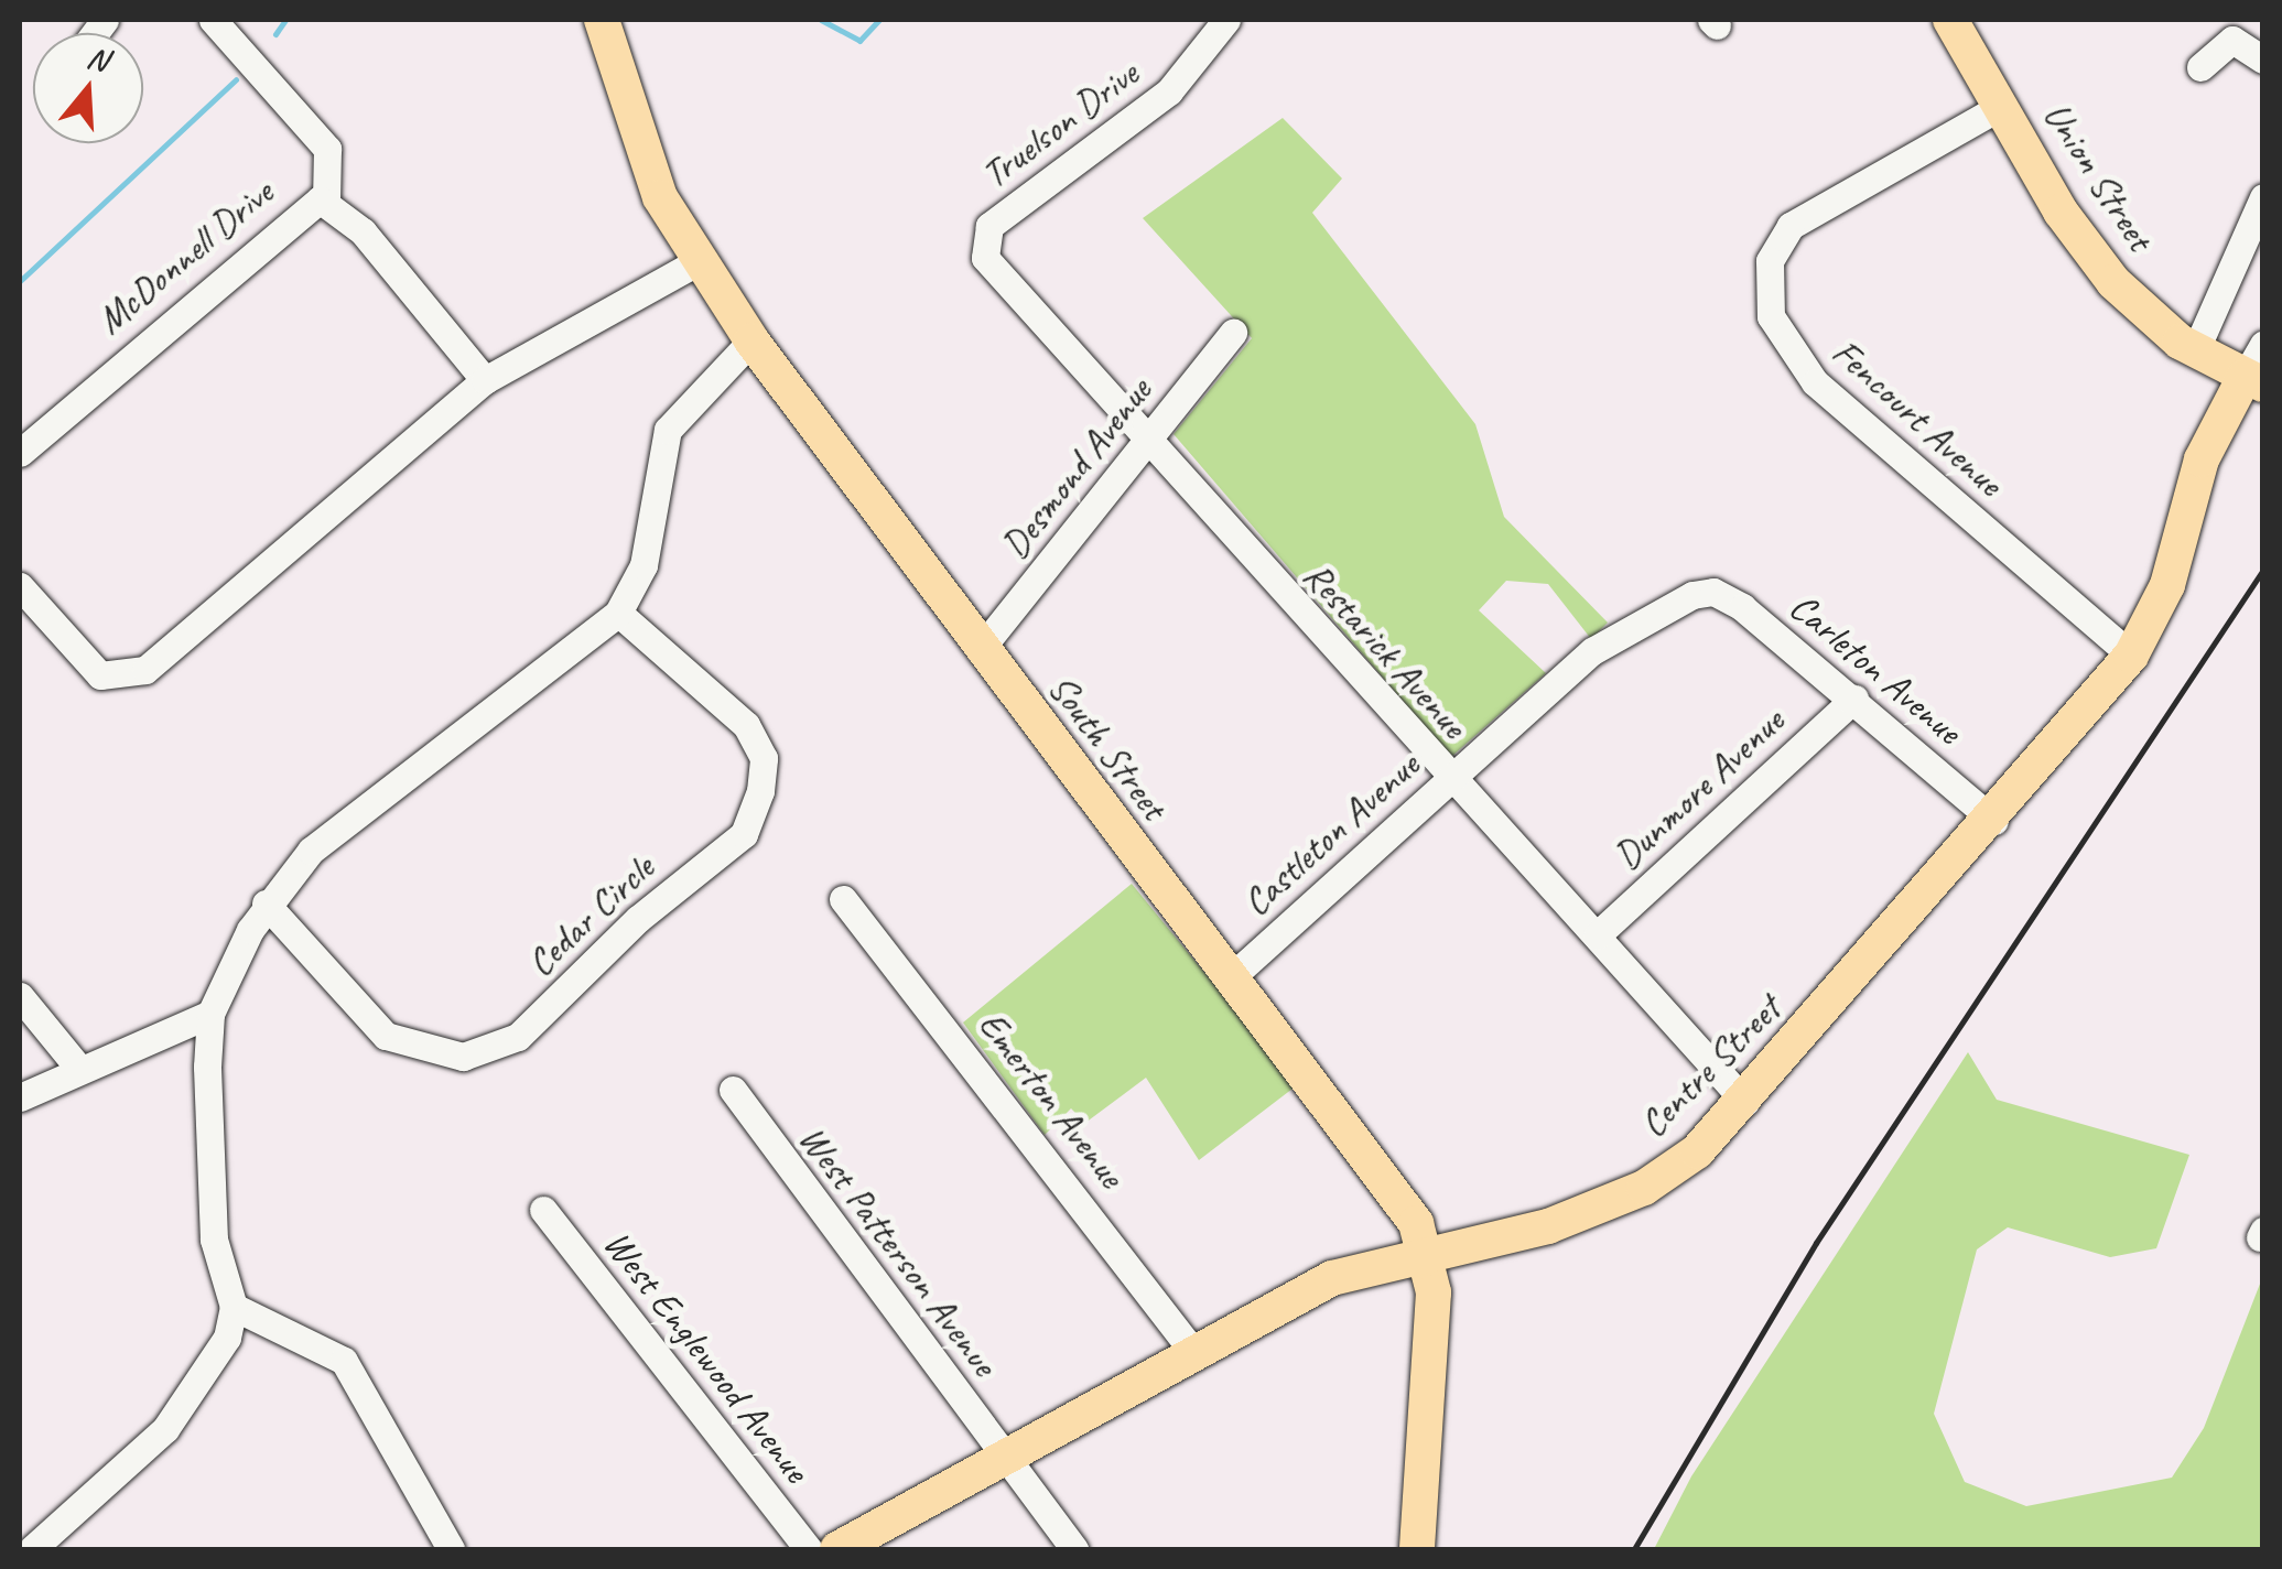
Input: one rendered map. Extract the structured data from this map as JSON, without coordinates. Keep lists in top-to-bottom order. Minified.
{"streets":{"main road":["Union Street","South Street","Centre Street"],"street":["Truelson Drive","McDonnell Drive","Fencourt Avenue","Desmond Avenue","Restarick Avenue","Carleton Avenue","Dunmore Avenue","Castleton Avenue","Cedar Circle","Emerton Avenue","West Patterson Avenue","West Englewood Avenue"]},"crossings":[["Truelson Drive","Restarick Avenue"],["Union Street","Fencourt Avenue"],["Union Street","Centre Street"],["Fencourt Avenue","Centre Street"],["Desmond Avenue","Restarick Avenue"],["Desmond Avenue","South Street"],["Restarick Avenue","Dunmore Avenue"],["Restarick Avenue","Castleton Avenue"],["Restarick Avenue","Centre Street"],["Carleton Avenue","Dunmore Avenue"],["Carleton Avenue","Castleton Avenue"],["Carleton Avenue","Centre Street"],["South Street","Castleton Avenue"],["South Street","Centre Street"],["Centre Street","Emerton Avenue"],["Centre Street","West Patterson Avenue"]],"north":"top"}
